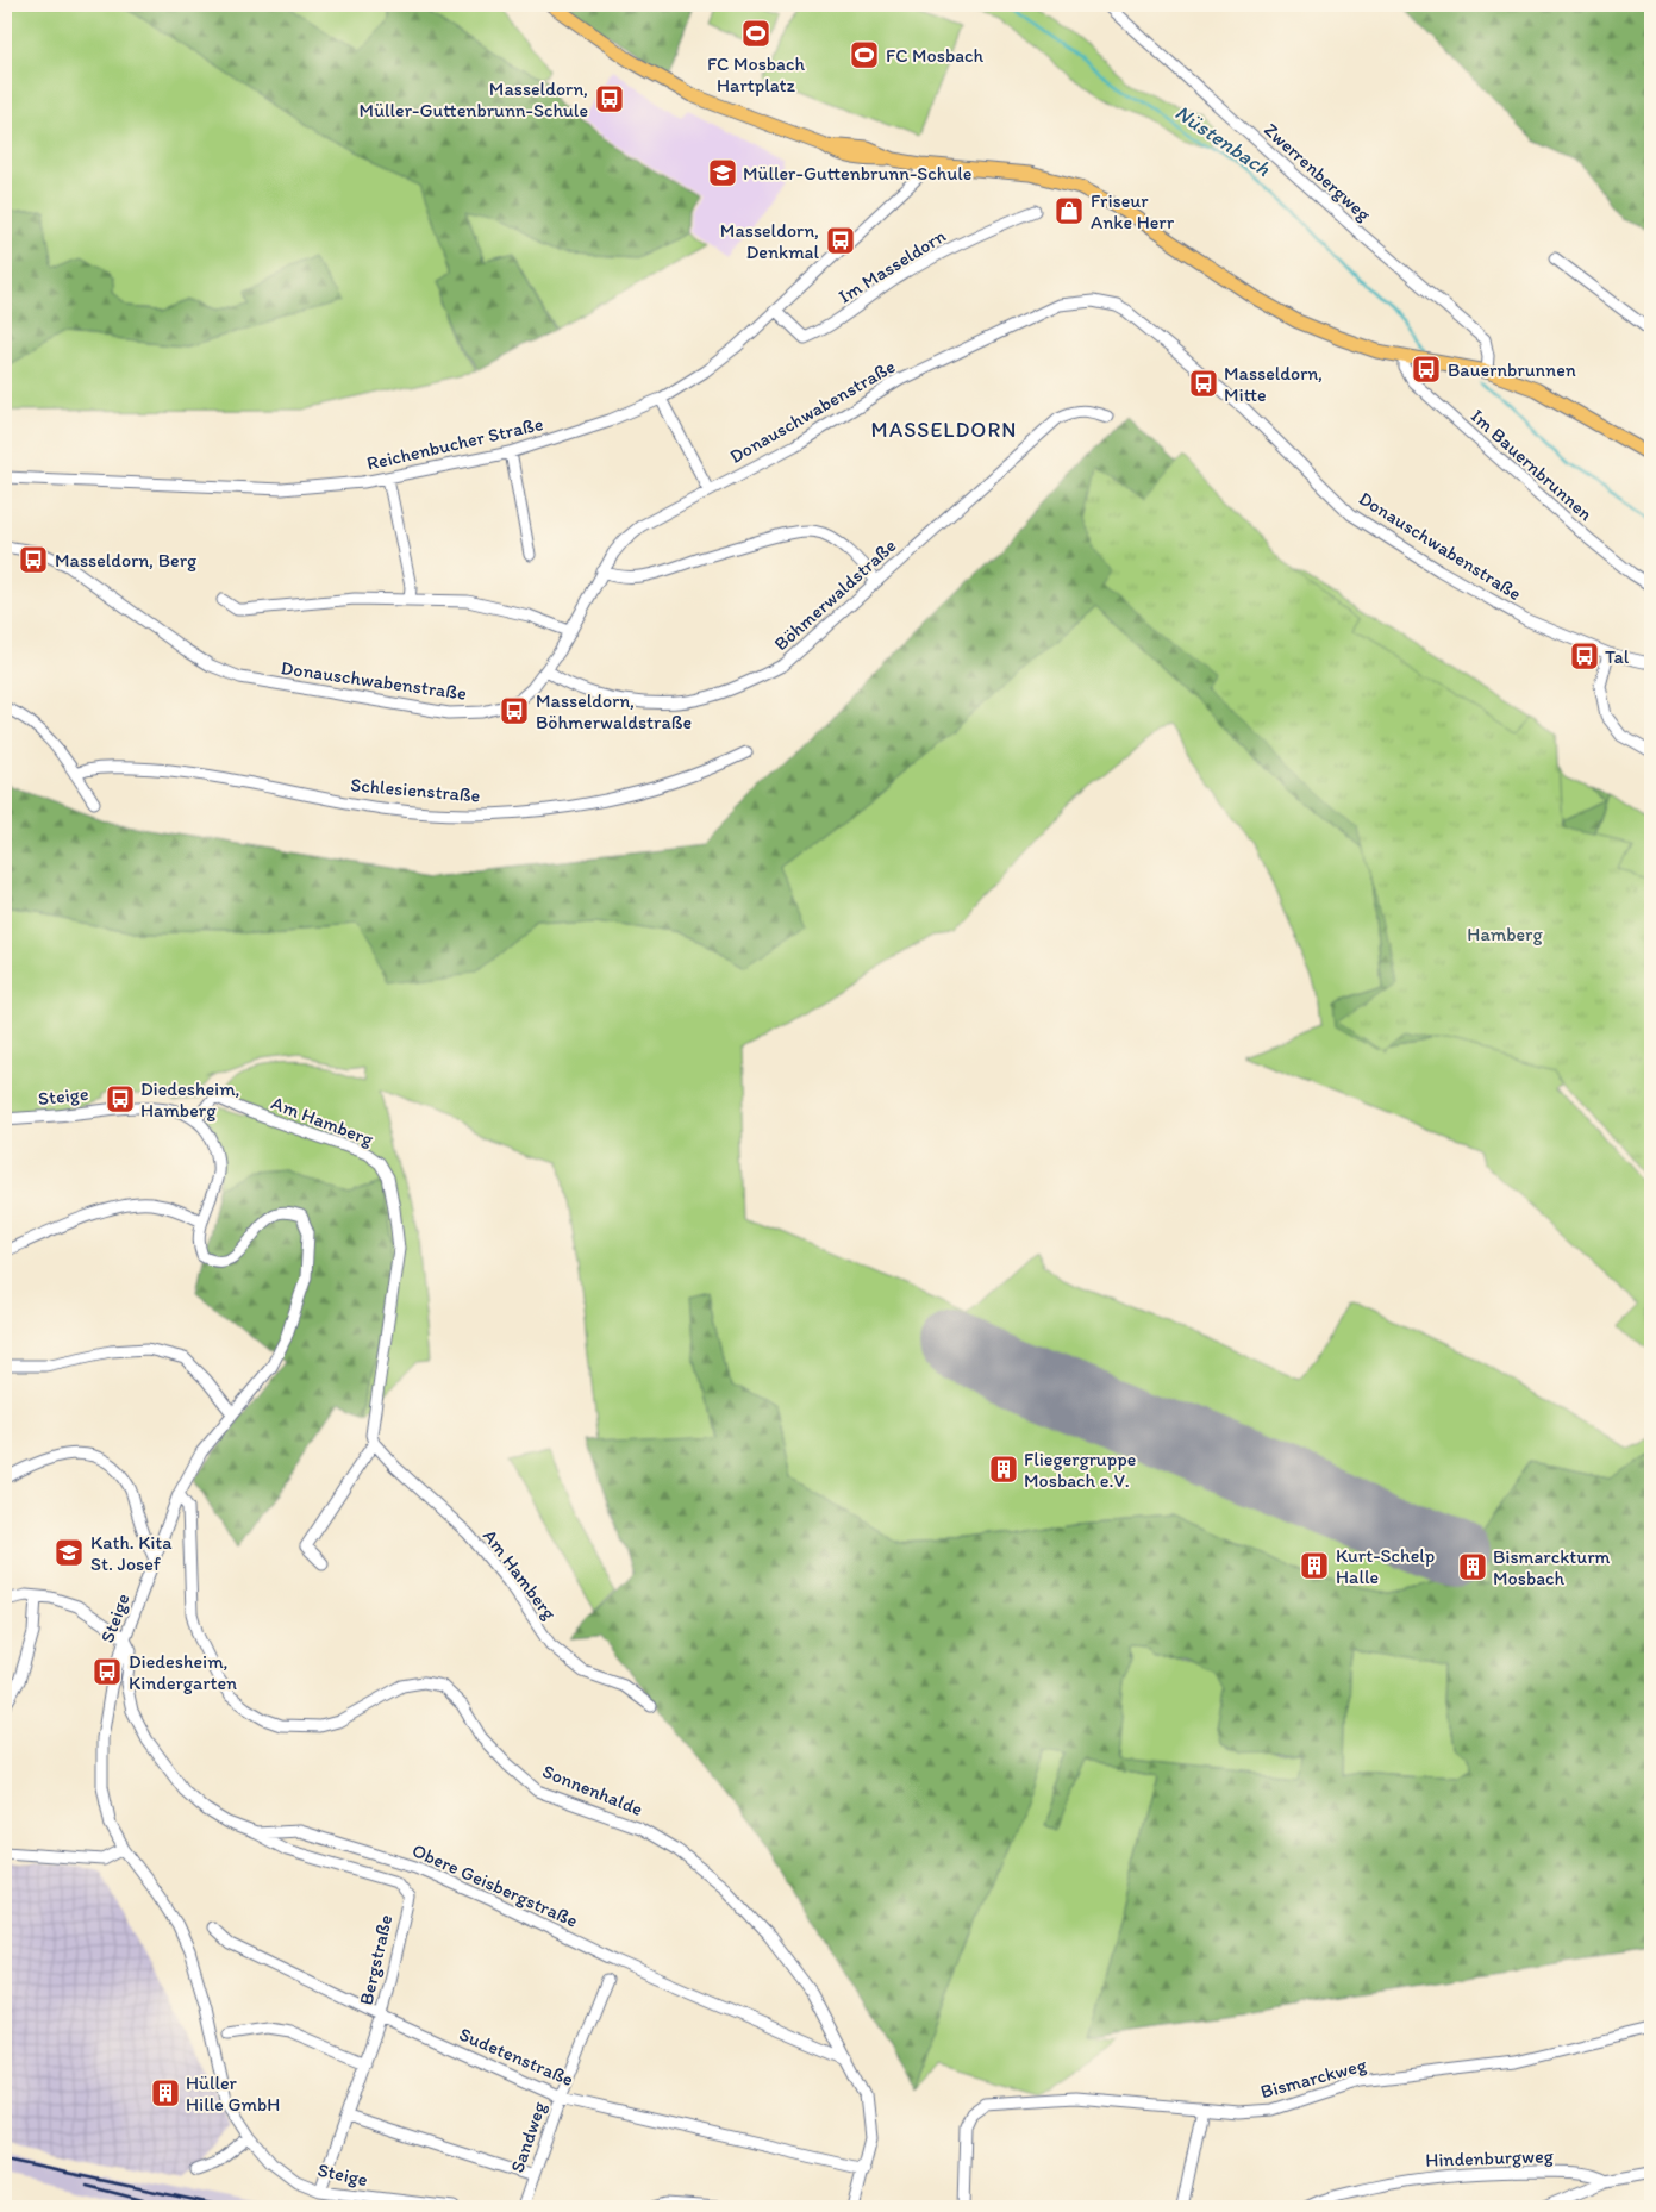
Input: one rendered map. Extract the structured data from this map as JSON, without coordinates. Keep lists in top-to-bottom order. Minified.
{"streets":{"street":["Zwerrenbergweg","Im Masseldorn","Donauschwabenstraße","Reichenbucher Straße","Im Bauernbrunnen","Böhmerwaldstraße","Schlesienstraße","Steige","Am Hamberg","Sonnenhalde","Obere Geisbergstraße","Bergstraße","Sudetenstraße","Bismarckweg","Sandweg","Hindenburgweg"]},"crossings":[["Im Masseldorn","Reichenbucher Straße"],["Donauschwabenstraße","Böhmerwaldstraße"],["Steige","Am Hamberg"],["Steige","Sonnenhalde"],["Steige","Obere Geisbergstraße"],["Steige","Bergstraße"],["Sonnenhalde","Obere Geisbergstraße"],["Sonnenhalde","Sudetenstraße"],["Obere Geisbergstraße","Bergstraße"],["Bergstraße","Sudetenstraße"],["Sudetenstraße","Sandweg"]],"districts":["MASSELDORN"],"water":["Nüstenbach"],"parks":["Hamberg"],"places":{"sports":["FC Mosbach Hartplatz","FC Mosbach"],"bus stop":["Masseldorn, Müller-Guttenbrunn-Schule","Masseldorn, Denkmal","Bauernbrunnen","Masseldorn, Mitte","Masseldorn, Berg","Tal","Masseldorn, Böhmerwaldstraße","Diedesheim, Hamberg","Diedesheim, Kindergarten"],"school or university":["Müller-Guttenbrunn-Schule","Kath. Kita St. Josef"],"shop":["Friseur Anke Herr"],"building":["Fliegergruppe Mosbach e.V.","Kurt-Schelp Halle","Bismarckturm Mosbach","Hüller Hille GmbH"]}}
